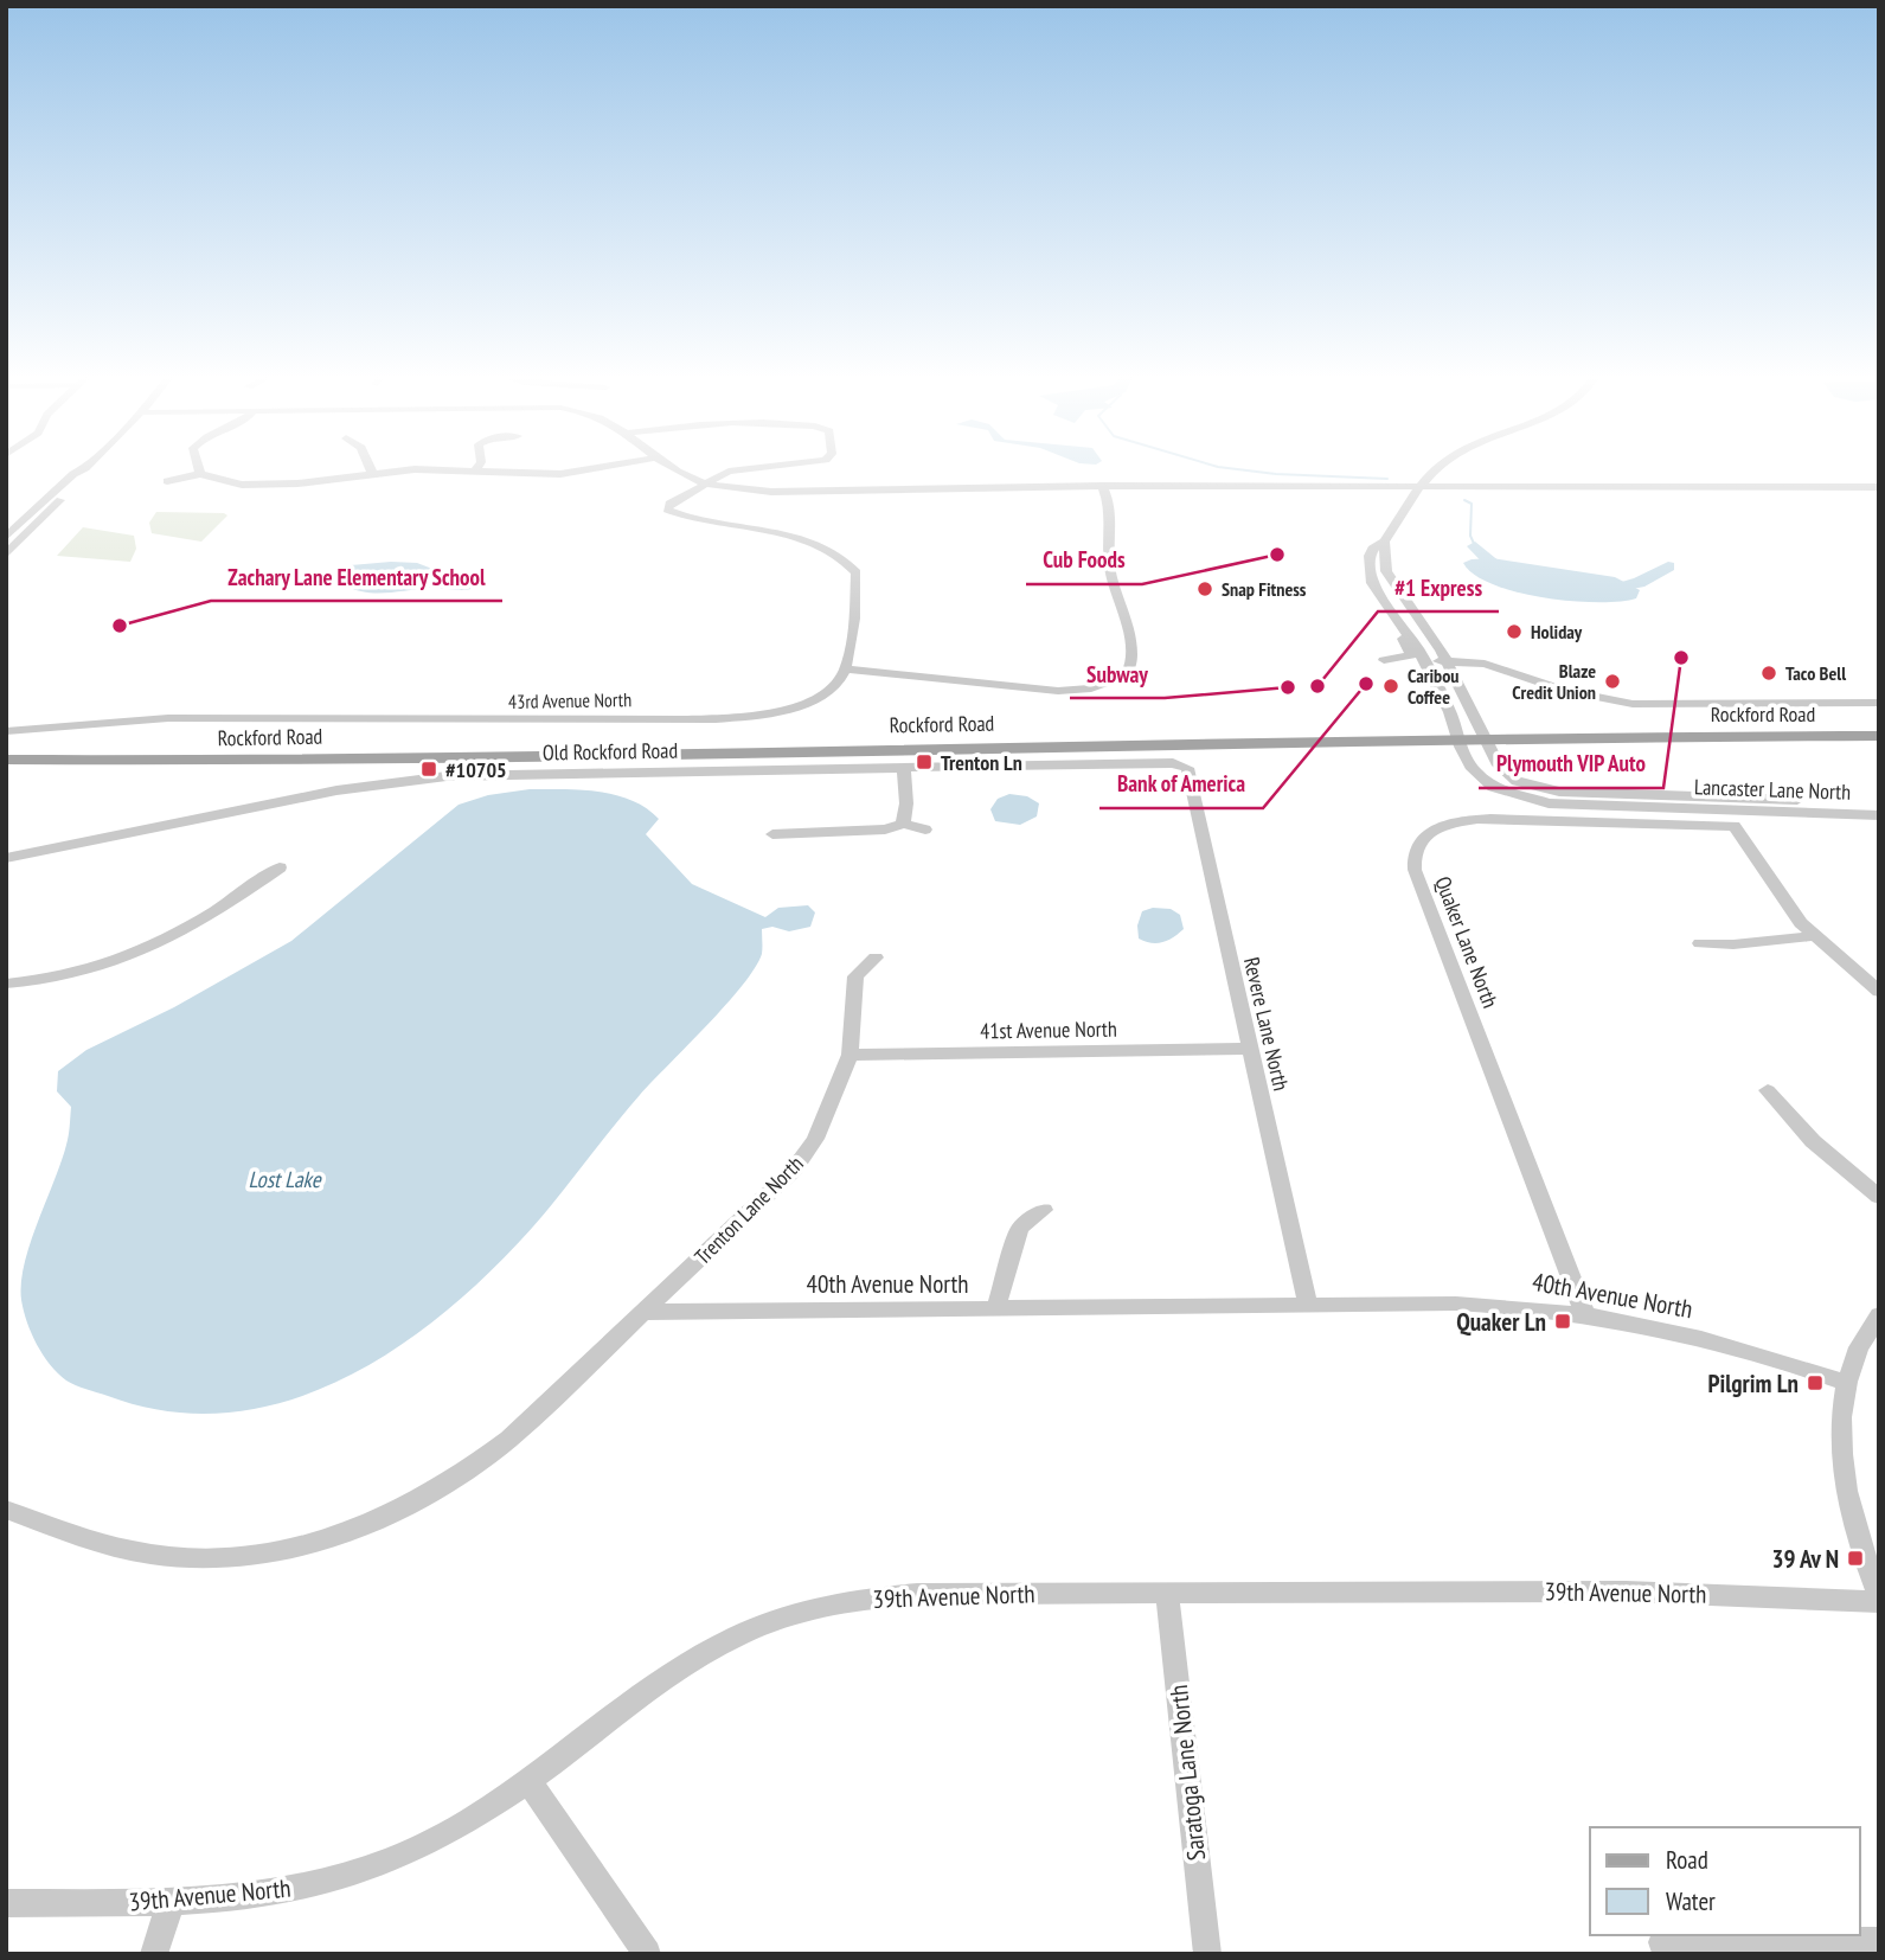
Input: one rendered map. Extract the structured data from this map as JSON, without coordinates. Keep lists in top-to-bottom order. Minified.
{"streets":{"main road":["Rockford Road"],"street":["43rd Avenue North","Old Rockford Road","Lancaster Lane North","Quaker Lane North","Revere Lane North","41st Avenue North","Trenton Lane North","40th Avenue North","39th Avenue North","Saratoga Lane North"]},"crossings":[["Rockford Road","Lancaster Lane North"],["Old Rockford Road","Revere Lane North"],["Quaker Lane North","40th Avenue North"],["Revere Lane North","41st Avenue North"],["Revere Lane North","40th Avenue North"],["41st Avenue North","Trenton Lane North"],["Trenton Lane North","40th Avenue North"],["39th Avenue North","Saratoga Lane North"]],"water":["Lost Lake"],"places":{"other":["Cub Foods","Snap Fitness","Zachary Lane Elementary School","Holiday","Plymouth VIP Auto","Taco Bell","Blaze Credit Union","Bank of America","#1 Express","Caribou Coffee","Subway"],"transit":["Trenton Ln","#10705","Quaker Ln","Pilgrim Ln","39 Av N"]},"legend":["Road","Water"]}
